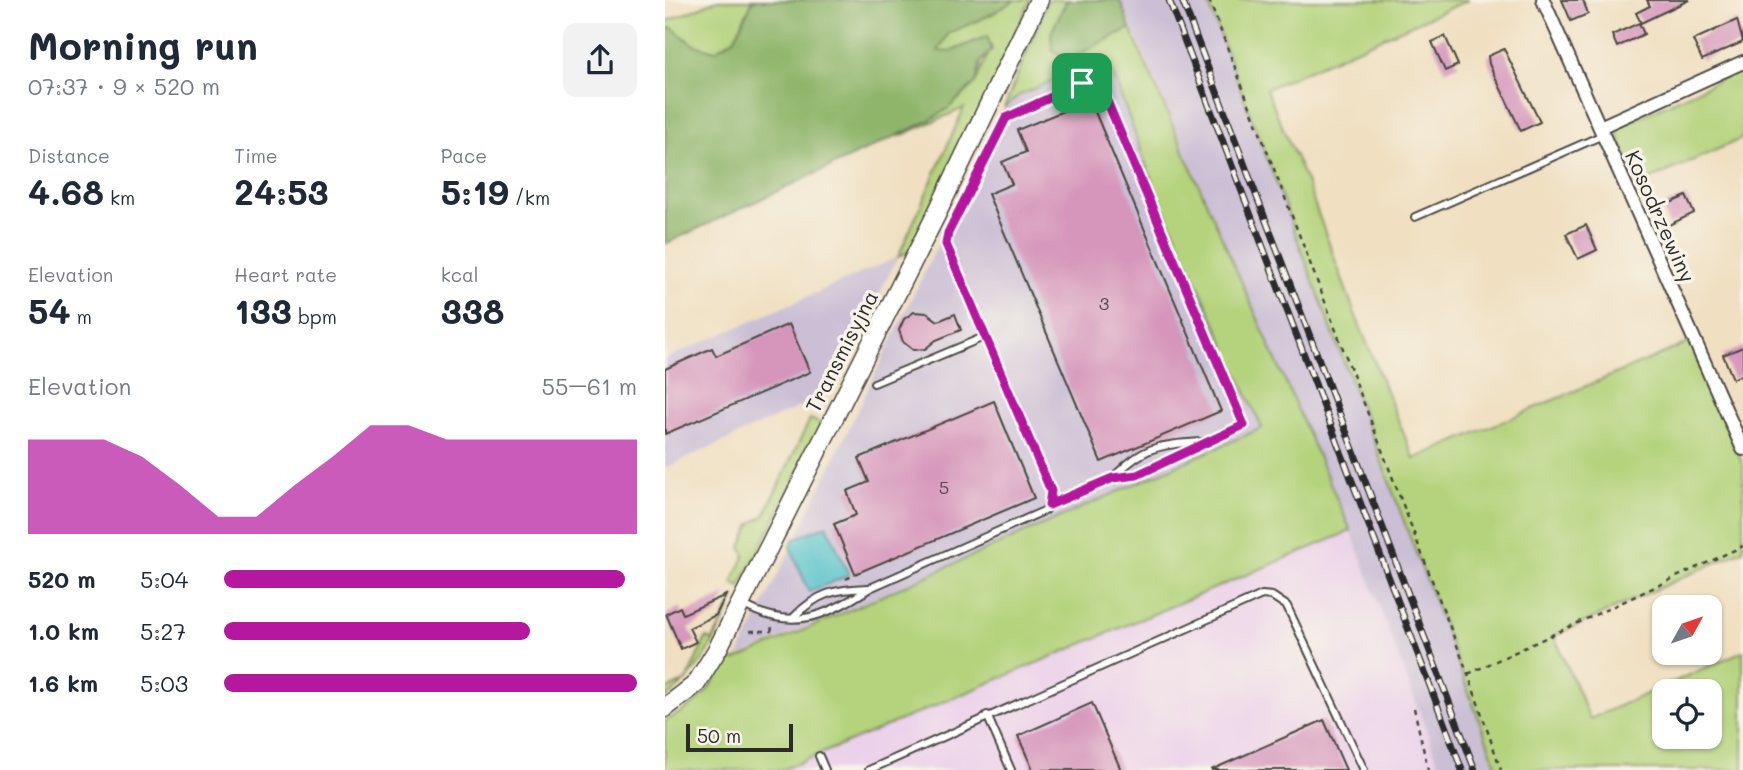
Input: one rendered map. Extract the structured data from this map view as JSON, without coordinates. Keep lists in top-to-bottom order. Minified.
{"streets":{"street":["Kosodrzewiny","Transmisyjna"]},"house_numbers":["3","5"],"scale_bar":"50 m","north":"top right","page":{"heading":["Morning run","07:37 · 9 × 520 m"],"stats":[["Distance","4.68 km"],["Time","24:53"],["Pace","5:19 /km"],["Elevation","54 m"],["Heart rate","133 bpm"],["kcal","338"]],"chart":["Elevation","55–61 m"],"list":[{"name":"520 m","note":"5:04"},{"name":"1.0 km","note":"5:27"},{"name":"1.6 km","note":"5:03"}],"scale":"50 m"}}
